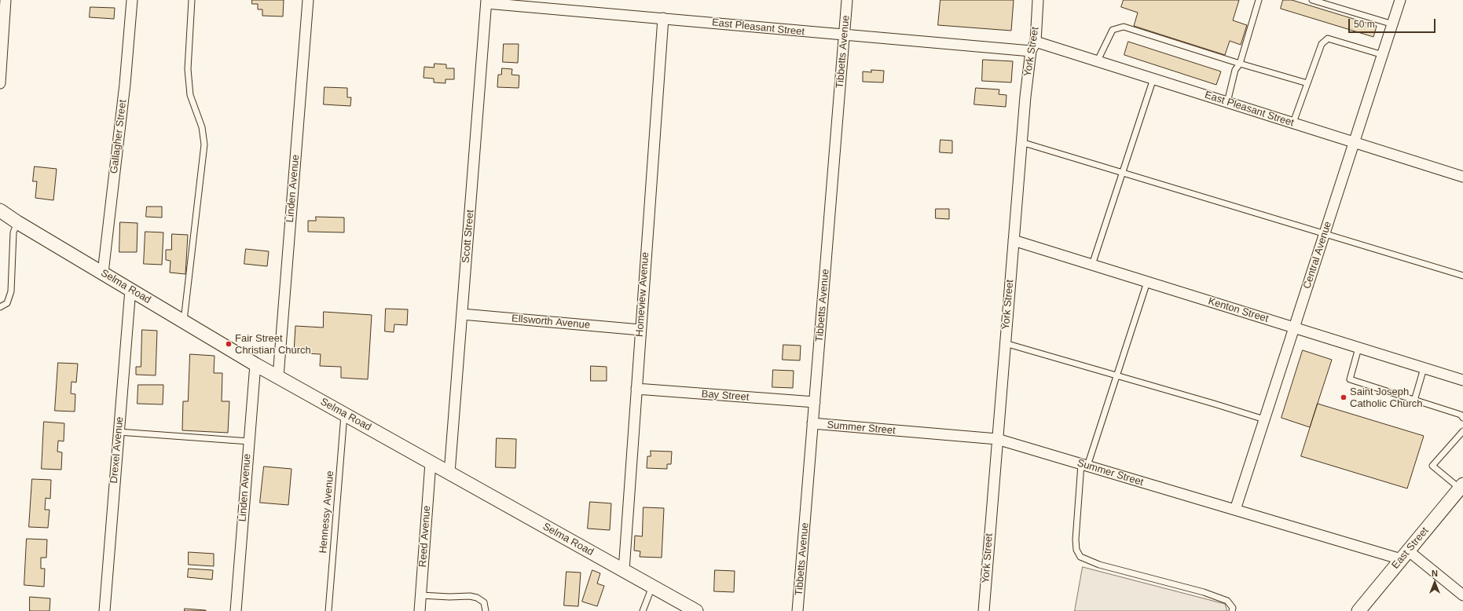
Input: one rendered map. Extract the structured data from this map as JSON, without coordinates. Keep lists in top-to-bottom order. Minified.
{"streets":{"street":["East Pleasant Street","Tibbetts Avenue","York Street","Gallagher Street","Linden Avenue","Scott Street","Central Avenue","Selma Road","Homeview Avenue","Kenton Street","Ellsworth Avenue","Bay Street","Summer Street","Drexel Avenue","Reed Avenue","East Street"],"lane":["Hennessy Avenue"]},"crossings":[["East Pleasant Street","Tibbetts Avenue"],["East Pleasant Street","York Street"],["East Pleasant Street","Scott Street"],["East Pleasant Street","Central Avenue"],["East Pleasant Street","Homeview Avenue"],["Tibbetts Avenue","Bay Street"],["Tibbetts Avenue","Summer Street"],["York Street","Kenton Street"],["York Street","Summer Street"],["Gallagher Street","Selma Road"],["Linden Avenue","Selma Road"],["Scott Street","Selma Road"],["Scott Street","Ellsworth Avenue"],["Central Avenue","Kenton Street"],["Central Avenue","Summer Street"],["Selma Road","Homeview Avenue"],["Selma Road","Drexel Avenue"],["Selma Road","Hennessy Avenue"],["Selma Road","Reed Avenue"],["Homeview Avenue","Ellsworth Avenue"],["Homeview Avenue","Bay Street"],["Summer Street","East Street"]],"places":["Fair Street Christian Church","Saint Joseph Catholic Church"],"scale_bar":"50 m","north":"top"}
